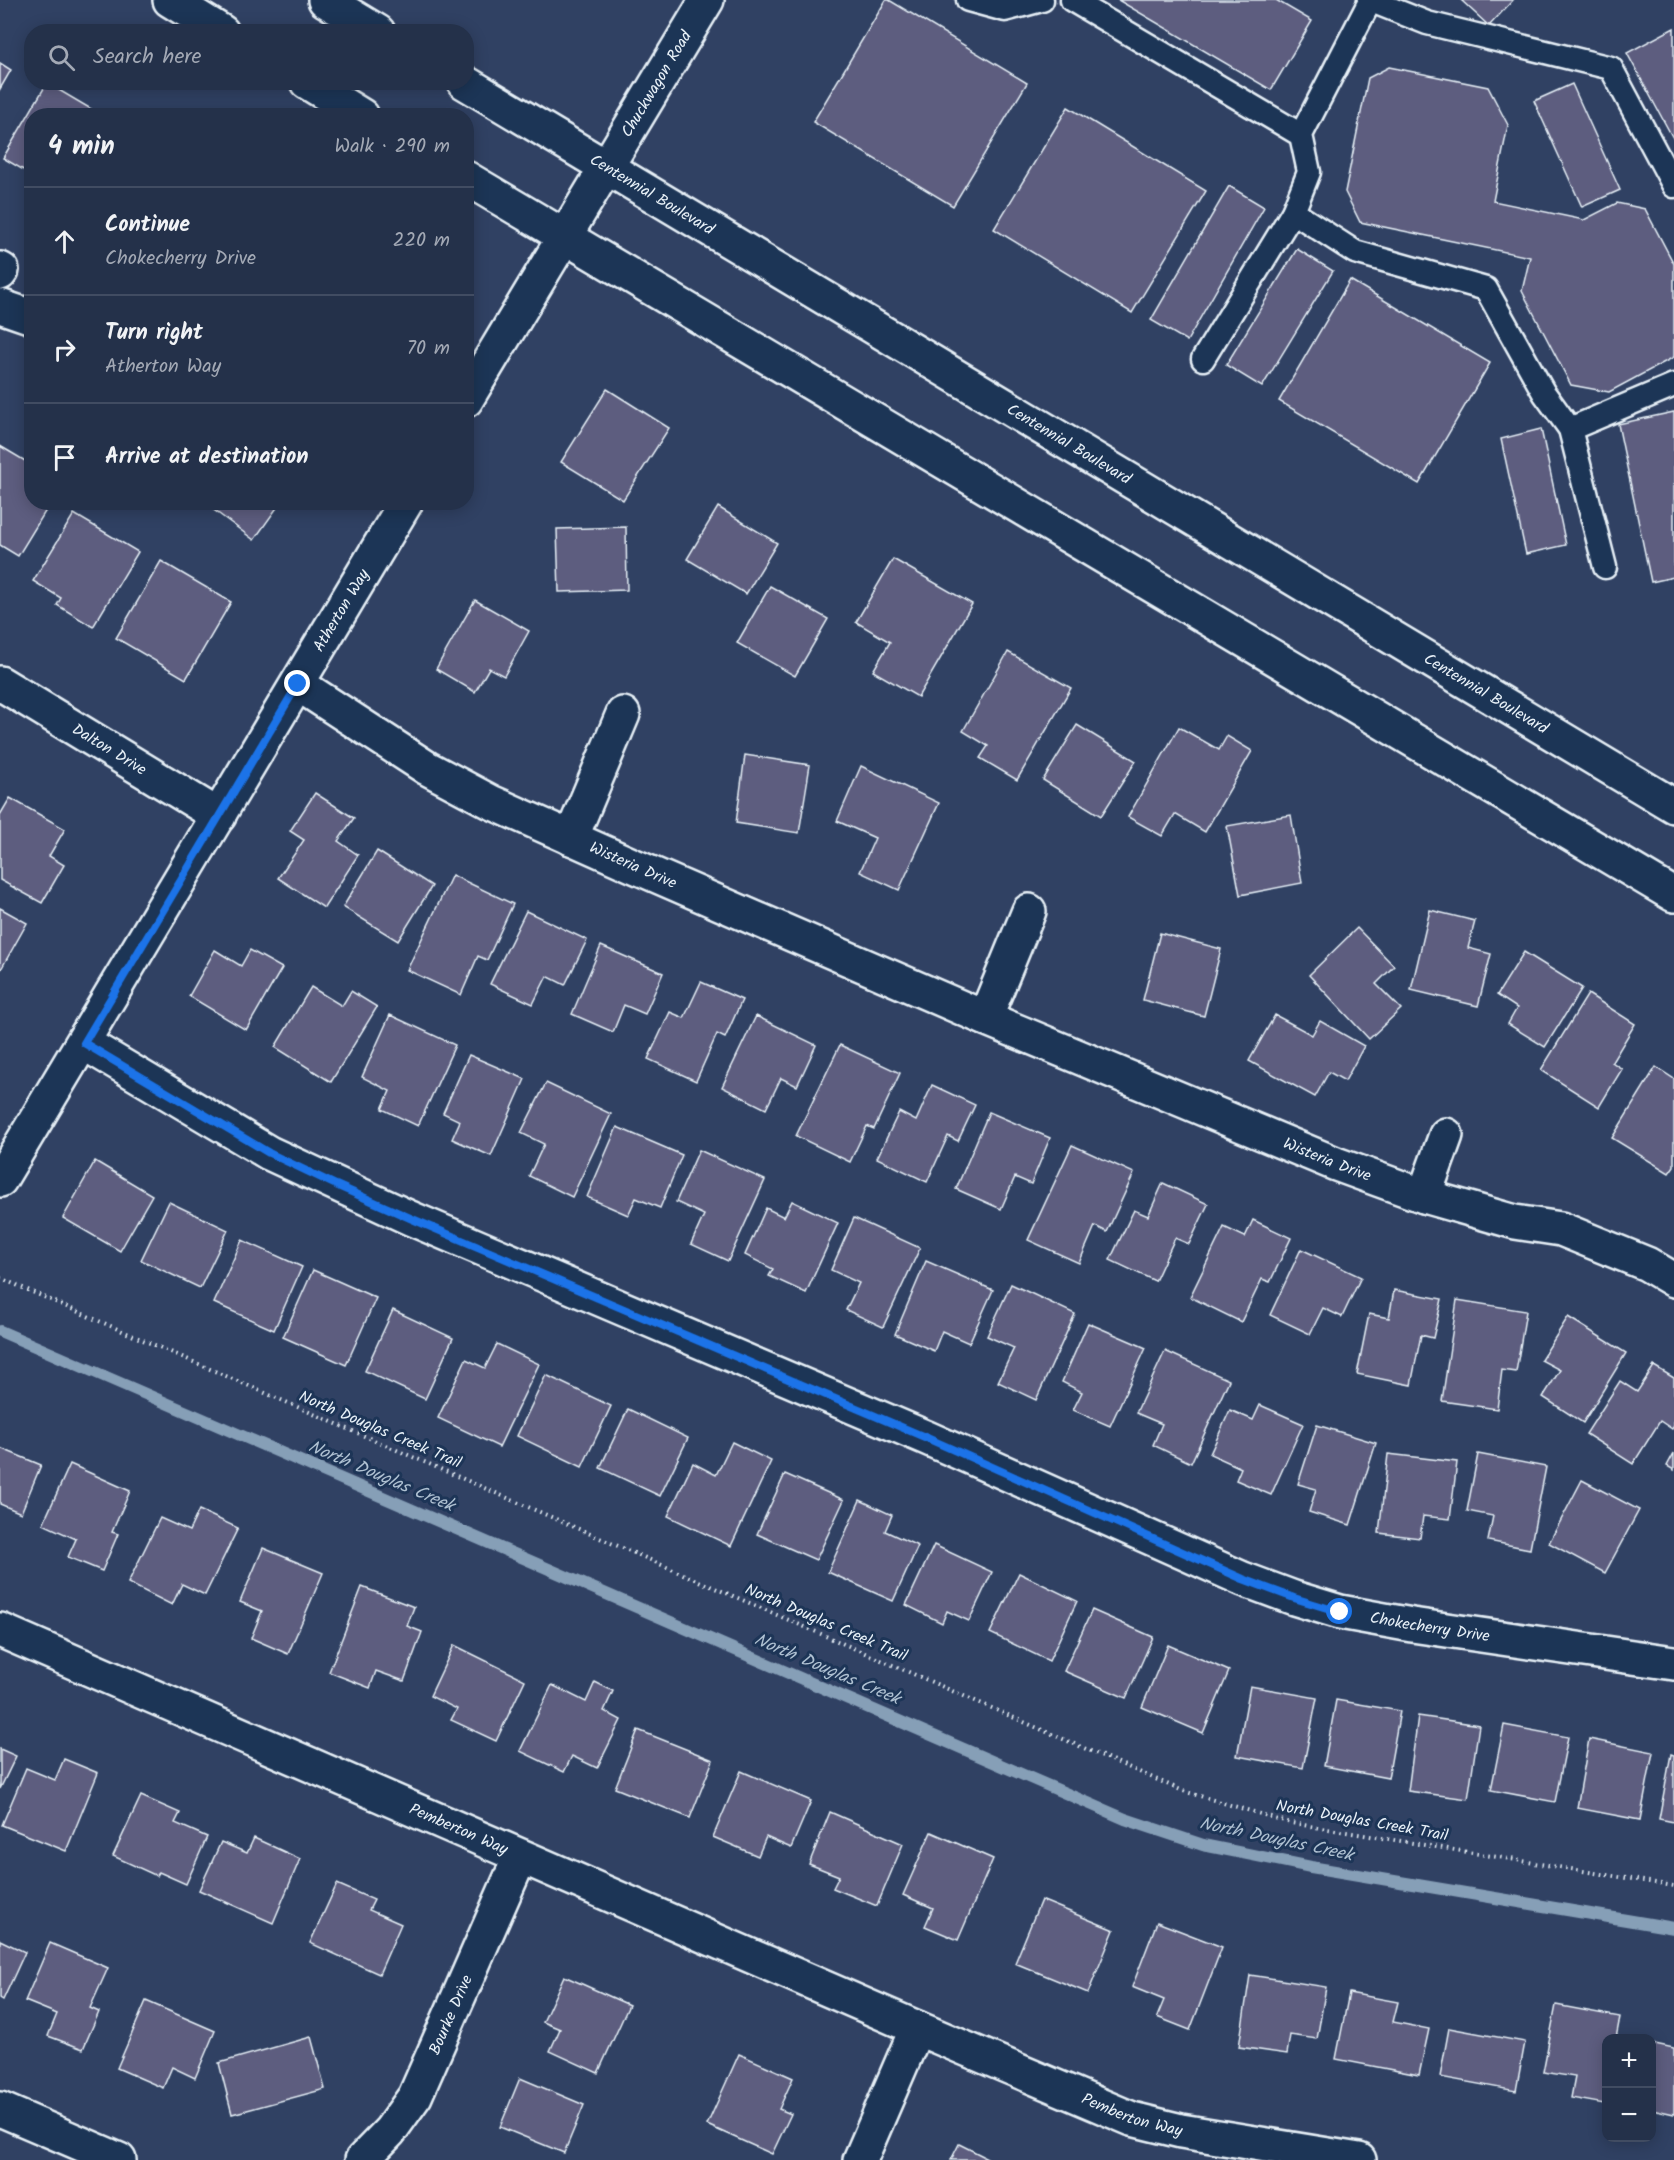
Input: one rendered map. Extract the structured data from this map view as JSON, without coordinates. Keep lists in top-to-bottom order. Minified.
{"streets":{"street":["Chuckwagon Road","Centennial Boulevard","Atherton Way","Dalton Drive","Wisteria Drive","Chokecherry Drive","Pemberton Way","Bourke Drive"],"path":["North Douglas Creek Trail"]},"crossings":[["Chuckwagon Road","Centennial Boulevard"],["Atherton Way","Dalton Drive"],["Atherton Way","Wisteria Drive"],["Atherton Way","Chokecherry Drive"],["Pemberton Way","Bourke Drive"]],"water":["North Douglas Creek"],"page":{"search":"Search here","heading":["4 min","Walk · 290 m"],"list":[["Continue","Chokecherry Drive","220 m"],["Turn right","Atherton Way","70 m"],"Arrive at destination"],"map_buttons":["+","−"]}}
